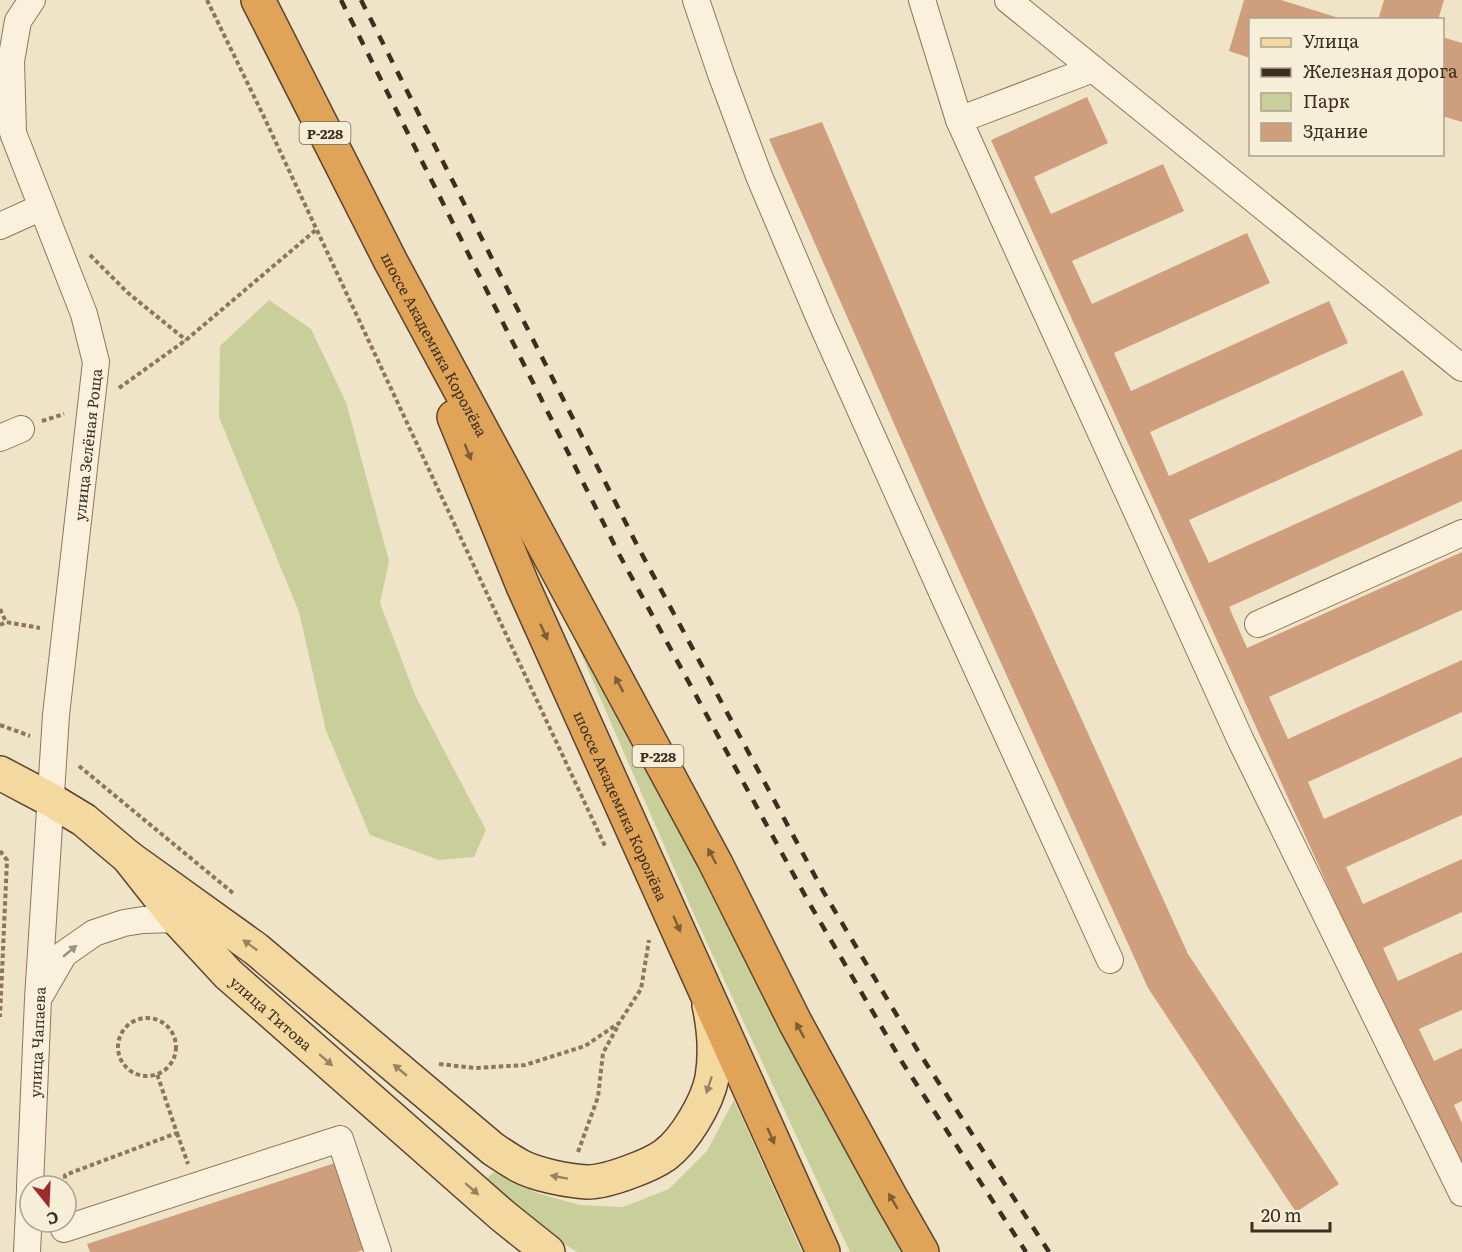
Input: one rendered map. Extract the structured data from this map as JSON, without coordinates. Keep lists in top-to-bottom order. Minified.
{"streets":{"highway":["Р-228","шоссе Академика Королёва"],"main road":["улица Титова"],"street":["улица Зелёная Роща","улица Чапаева"]},"crossings":[["Р-228","шоссе Академика Королёва"],["улица Зелёная Роща","улица Титова"],["улица Зелёная Роща","улица Чапаева"],["улица Титова","улица Чапаева"]],"one_way":["улица Чапаева"],"legend":["Улица","Железная дорога","Парк","Здание"],"scale_bar":"20 m","north":"bottom"}
